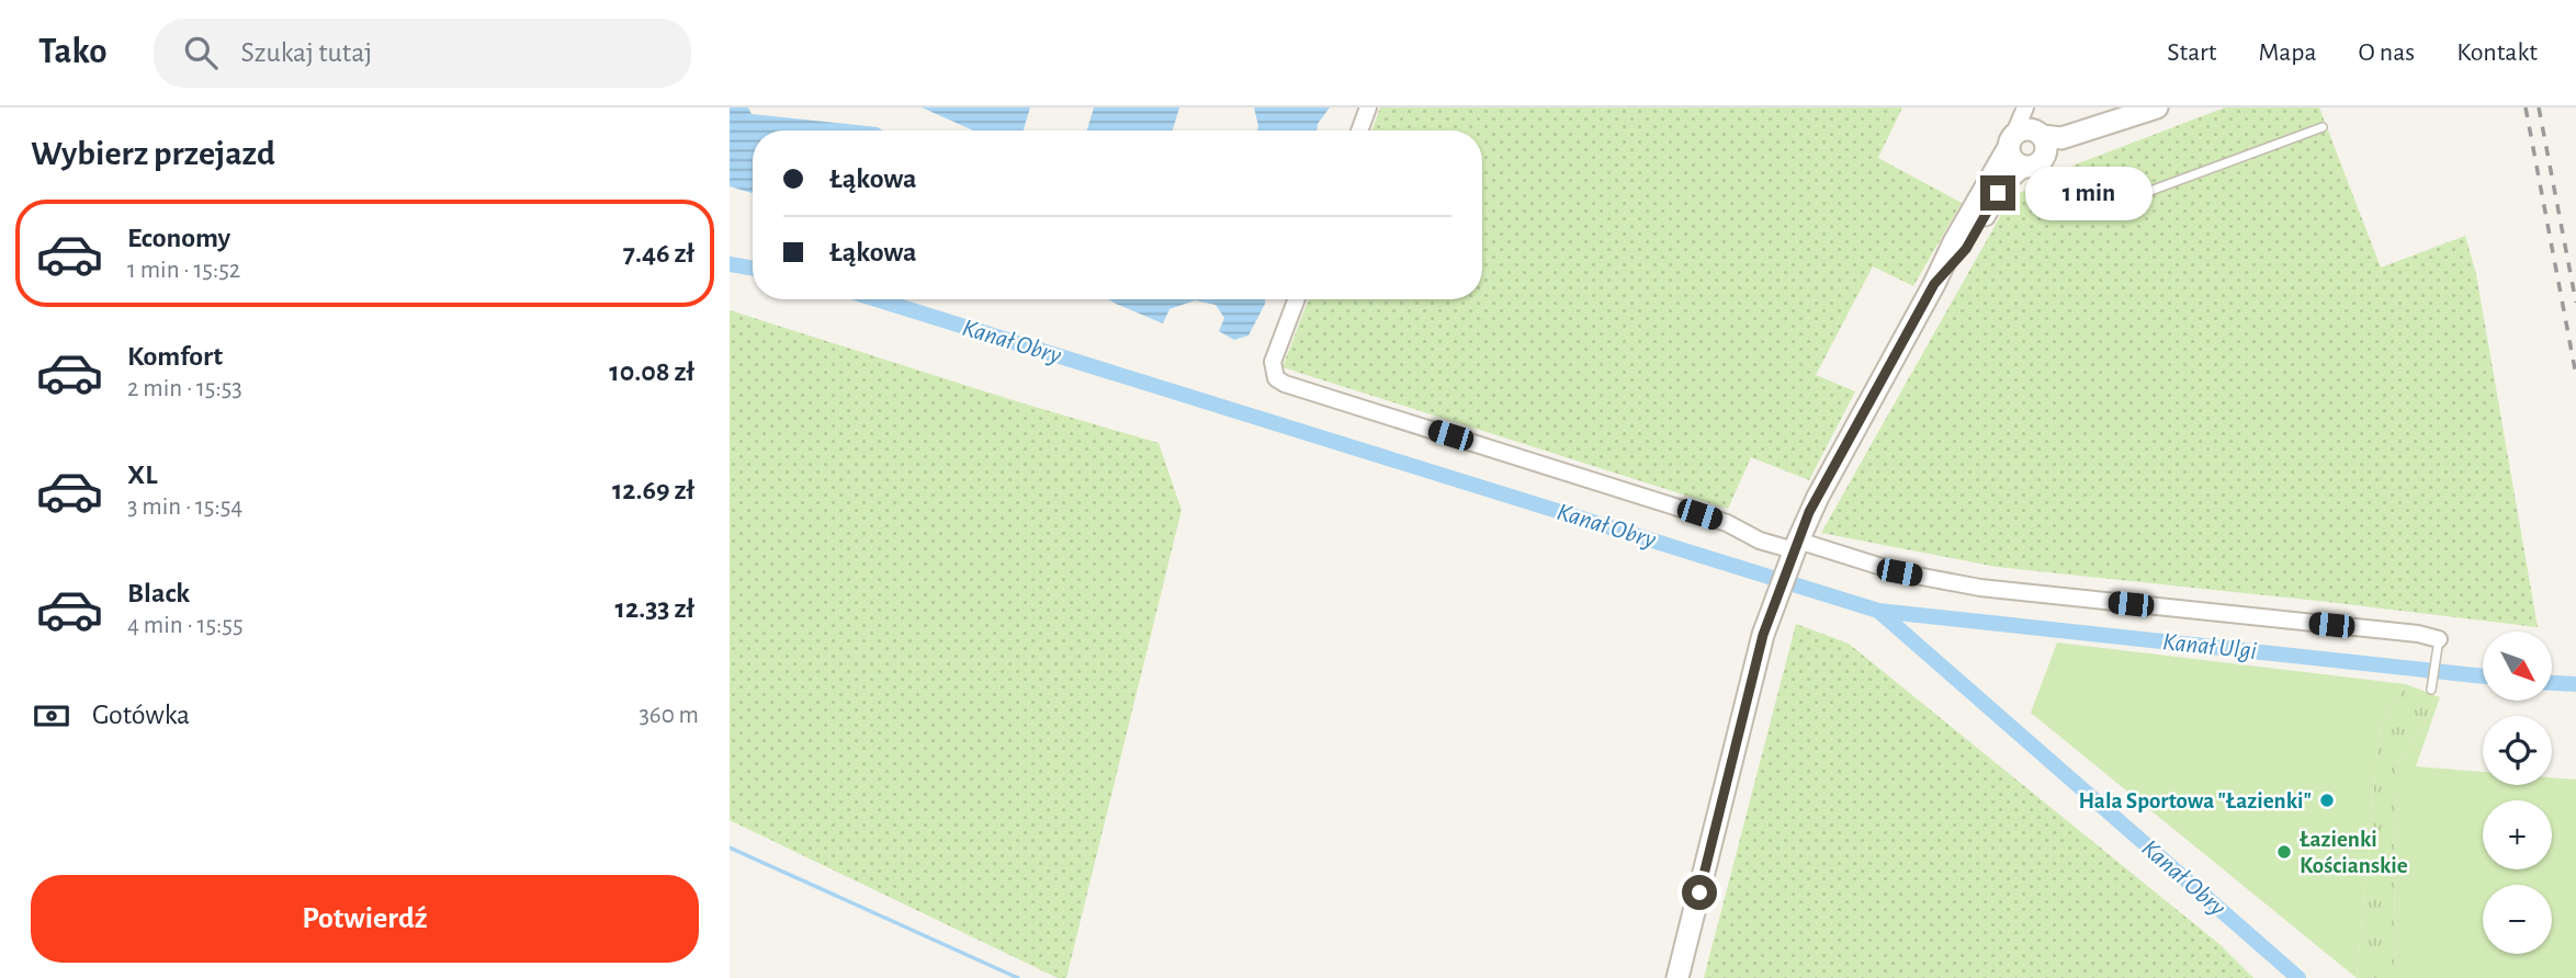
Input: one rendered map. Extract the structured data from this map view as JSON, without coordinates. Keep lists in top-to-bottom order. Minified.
{"water":["Kanał Obry","Kanał Ulgi"],"places":["Hala Sportowa \"Łazienki\"","Łazienki Kościanskie"],"north":"bottom right","page":{"header":"Tako","search":"Szukaj tutaj","nav":["Start","Mapa","O nas","Kontakt"],"heading":"Wybierz przejazd","banner":["Łąkowa","Łąkowa"],"bubble":"1 min","list":[{"name":"Economy","note":"1 min · 15:52","value":"7.46 zł"},{"name":"Komfort","note":"2 min · 15:53","value":"10.08 zł"},{"name":"XL","note":"3 min · 15:54","value":"12.69 zł"},{"name":"Black","note":"4 min · 15:55","value":"12.33 zł"}],"map_buttons":["+","−"],"pay":["Gotówka","360 m"],"buttons":"Potwierdź"}}
